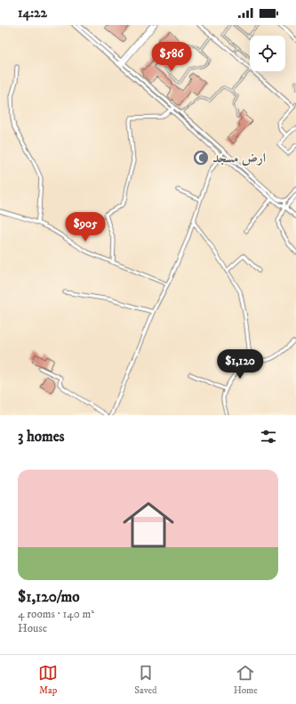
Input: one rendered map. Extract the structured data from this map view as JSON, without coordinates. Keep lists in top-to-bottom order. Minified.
{"places":{"mosque":["ارض مسجد"]},"page":{"status":"14:22","price":["$586","$905","$1,120"],"heading":"3 homes","list":[{"name":"$1,120/mo","note":"4 rooms · 140 m² · House"}],"tabs":["Map","Saved","Home"]}}
